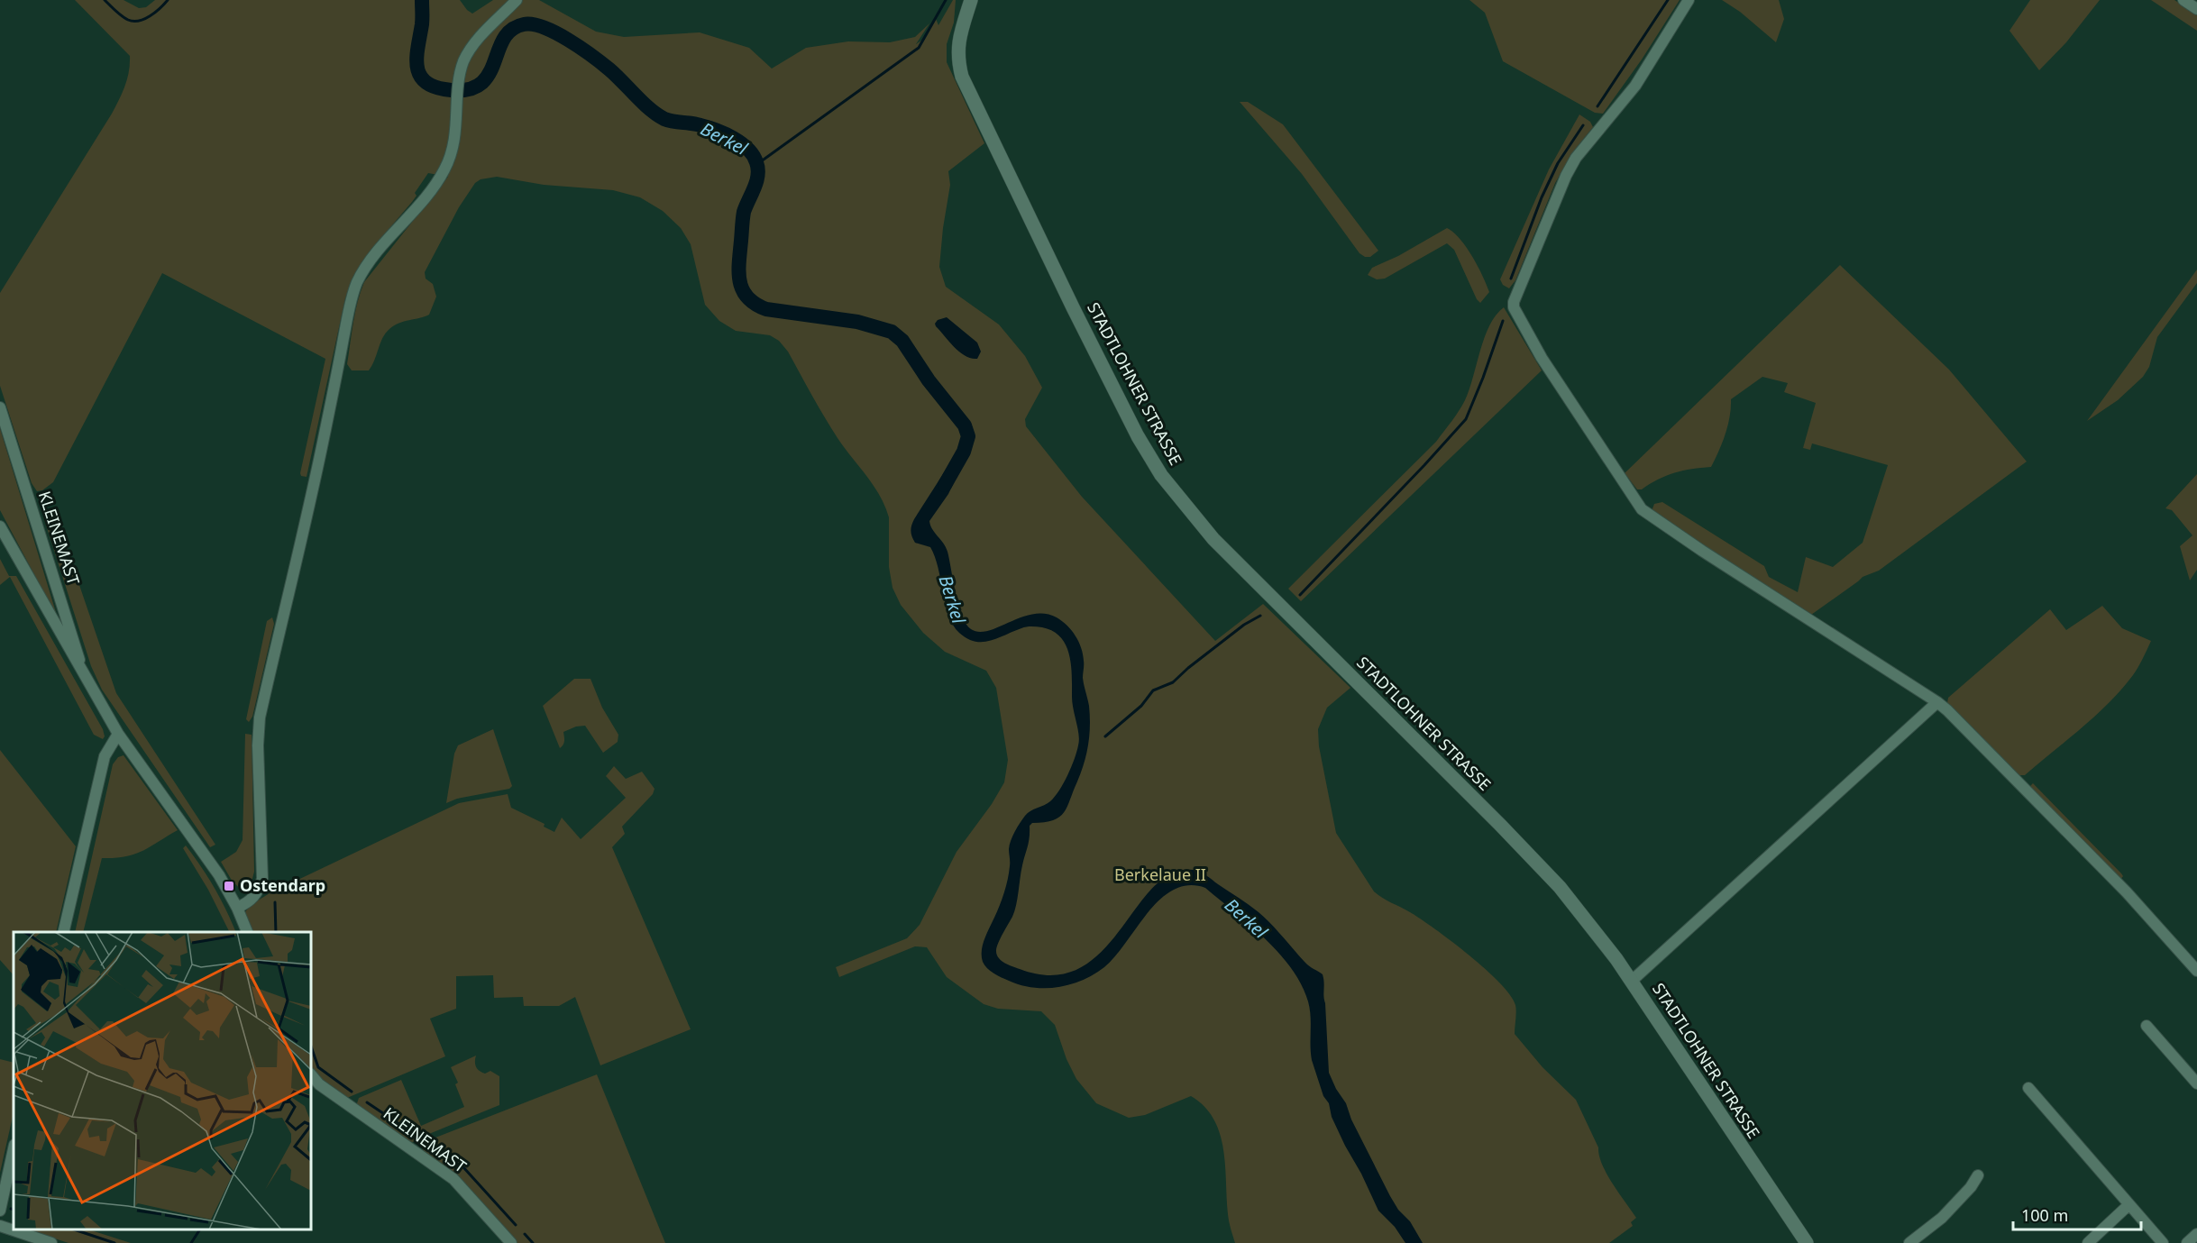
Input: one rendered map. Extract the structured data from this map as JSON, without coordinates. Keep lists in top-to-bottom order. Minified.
{"streets":{"street":["STADTLOHNER STRASSE","KLEINEMAST"]},"water":["Berkel"],"parks":["Berkelaue II"],"places":{"transit":["Ostendarp"]},"scale_bar":"100 m"}
